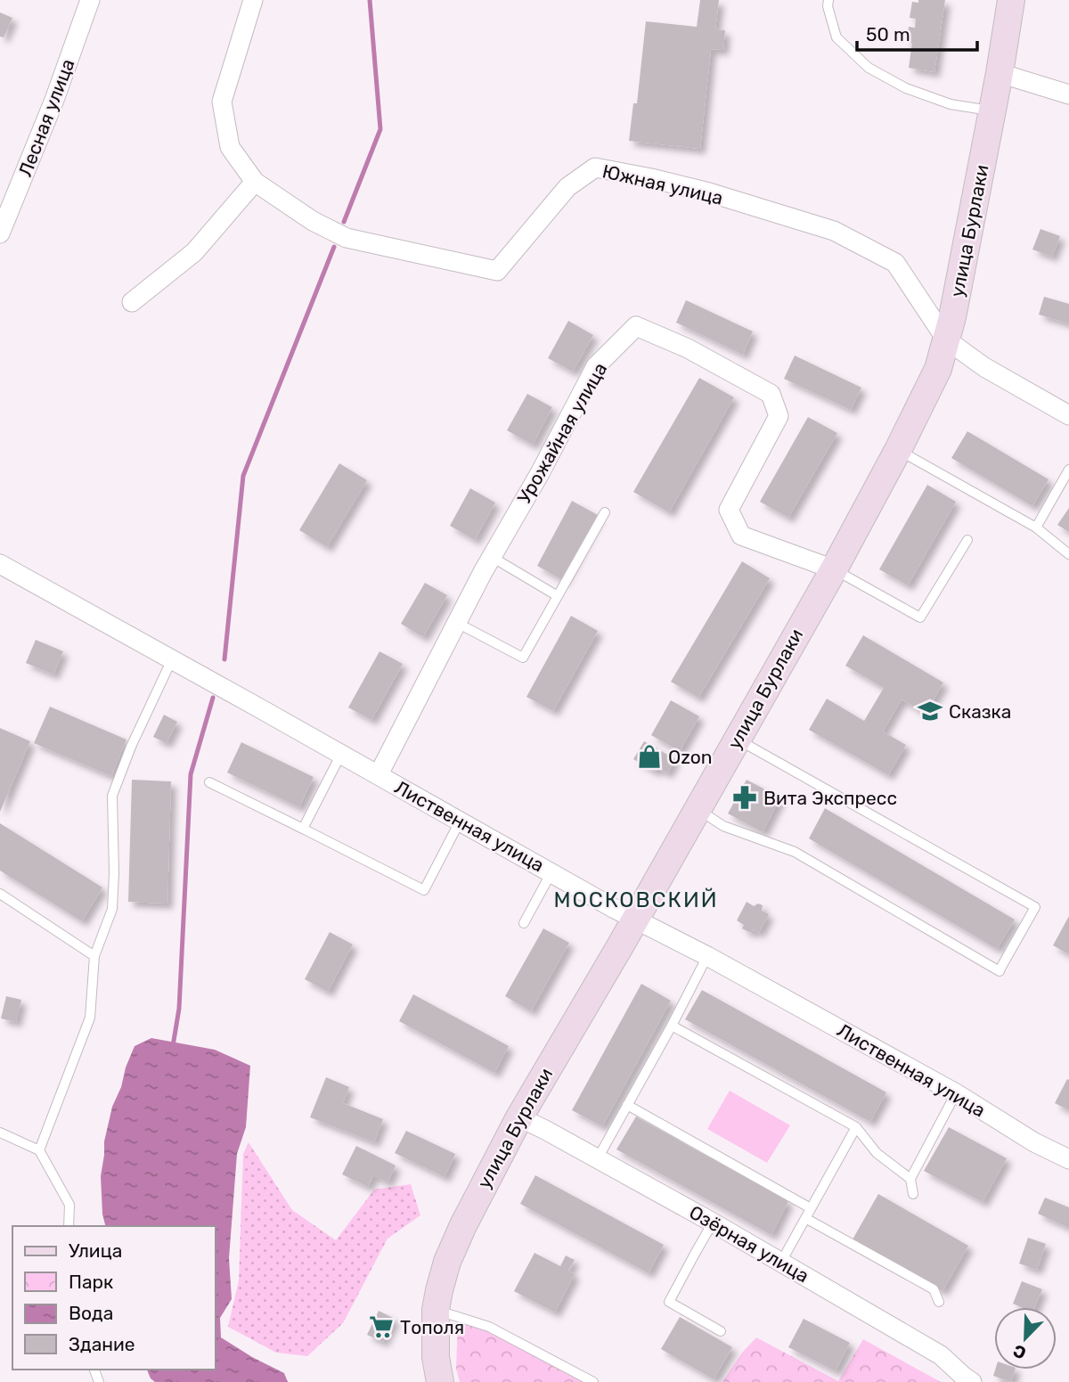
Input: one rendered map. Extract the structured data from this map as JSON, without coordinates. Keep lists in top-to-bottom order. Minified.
{"streets":{"street":["Лесная улица","Южная улица","улица Бурлаки","Урожайная улица","Лиственная улица","Озёрная улица"]},"crossings":[["Южная улица","улица Бурлаки"],["улица Бурлаки","Урожайная улица"],["улица Бурлаки","Лиственная улица"],["улица Бурлаки","Озёрная улица"],["Урожайная улица","Лиственная улица"]],"districts":["МОСКОВСКИЙ"],"places":{"school or university":["Сказка"],"shop":["Ozon"],"pharmacy":["Вита Экспресс"],"supermarket":["Тополя"]},"legend":["Улица","Парк","Вода","Здание"],"scale_bar":"50 m","north":"bottom left"}
